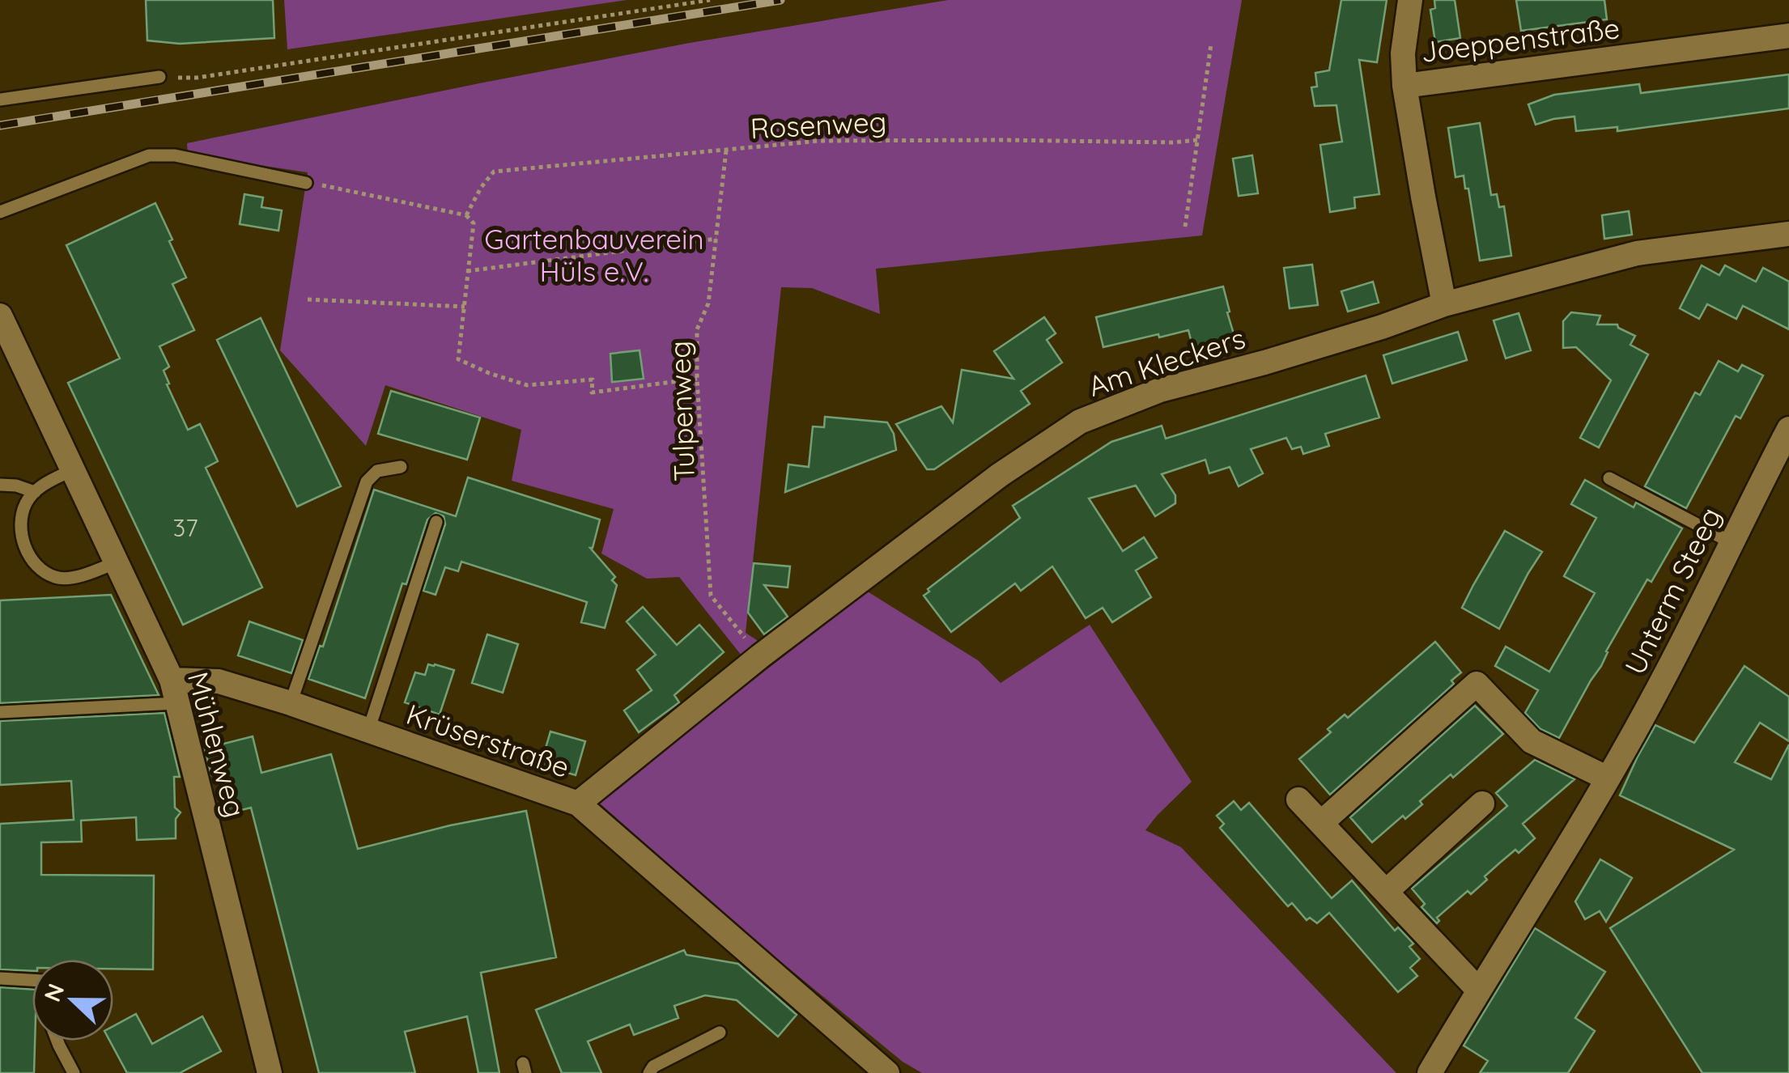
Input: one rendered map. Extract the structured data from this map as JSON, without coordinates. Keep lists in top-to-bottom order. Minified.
{"streets":{"street":["Joeppenstraße","Am Kleckers","Unterm Steeg","Krüserstraße","Mühlenweg"],"path":["Rosenweg","Tulpenweg"]},"crossings":[["Rosenweg","Tulpenweg"],["Am Kleckers","Tulpenweg"],["Am Kleckers","Krüserstraße"],["Krüserstraße","Mühlenweg"]],"parks":["Gartenbauverein Hüls e.V."],"house_numbers":["37"],"north":"left"}
